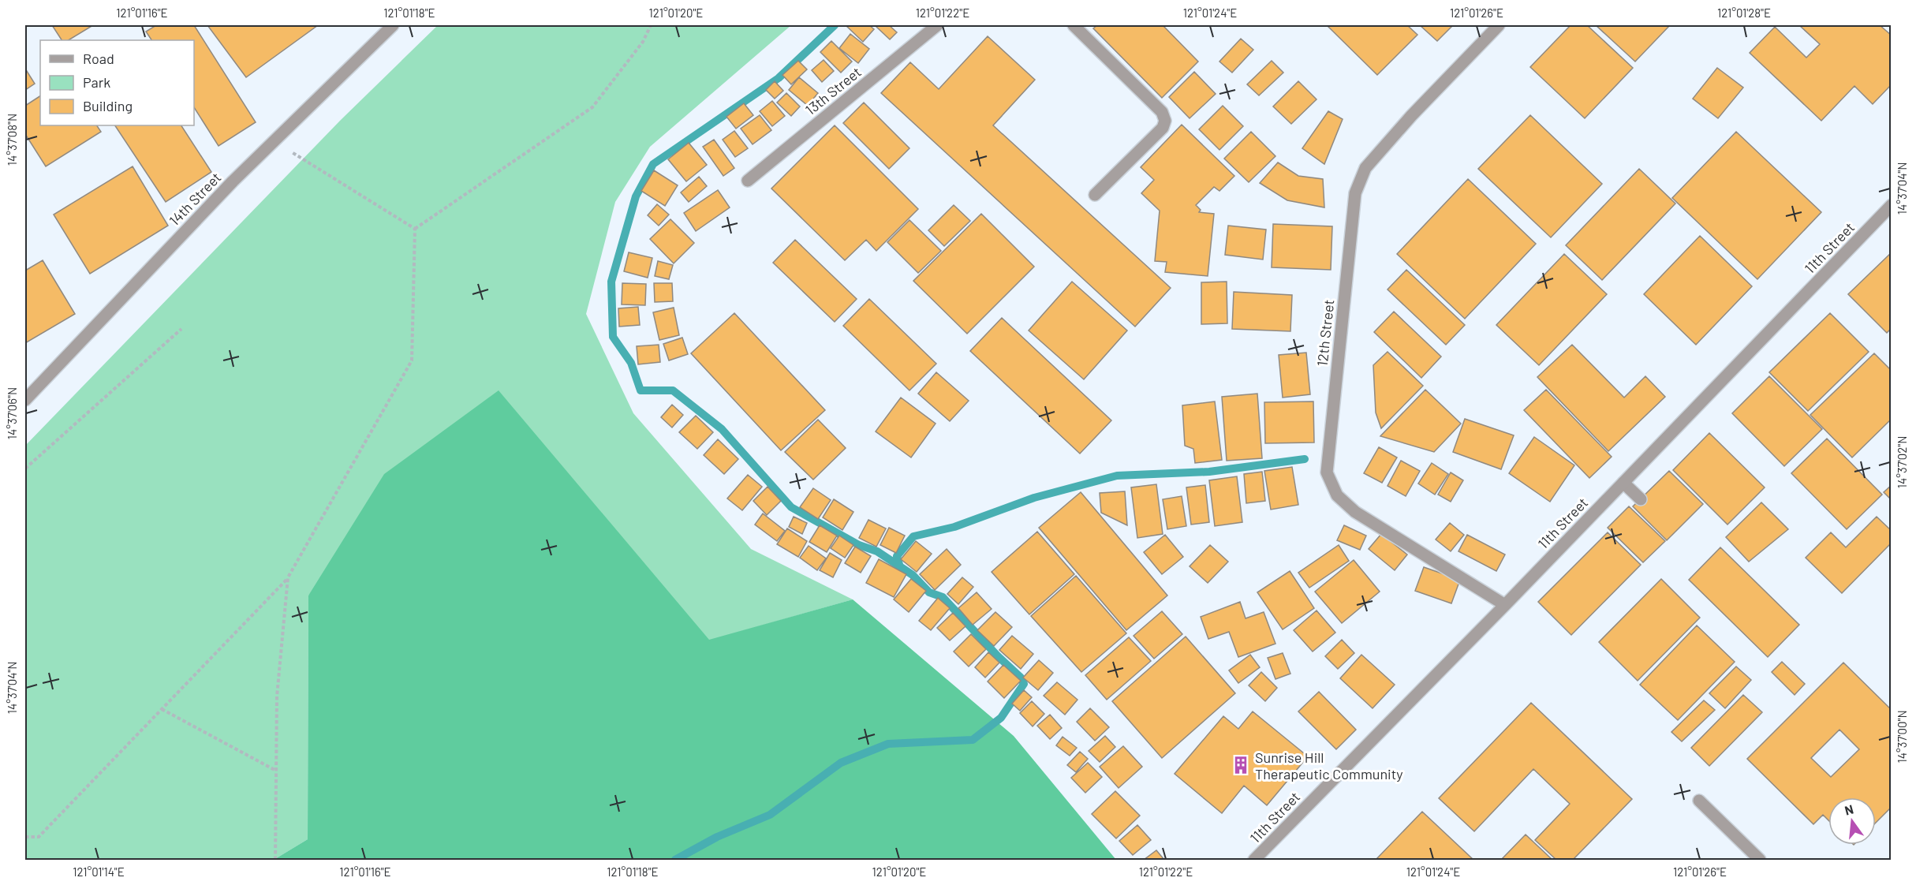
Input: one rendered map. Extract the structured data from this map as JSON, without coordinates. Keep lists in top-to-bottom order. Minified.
{"streets":{"street":["13th Street","14th Street","11th Street","12th Street"]},"crossings":[["11th Street","12th Street"]],"places":{"building":["Sunrise Hill Therapeutic Community"]},"legend":["Road","Park","Building"],"north":"top","coordinates":["121°01'16\"E","121°01'18\"E","121°01'20\"E","121°01'22\"E","121°01'24\"E","121°01'26\"E","121°01'28\"E","14°37'08\"N","14°37'04\"N","14°37'06\"N","14°37'02\"N","14°37'00\"N","121°01'14\"E"]}
